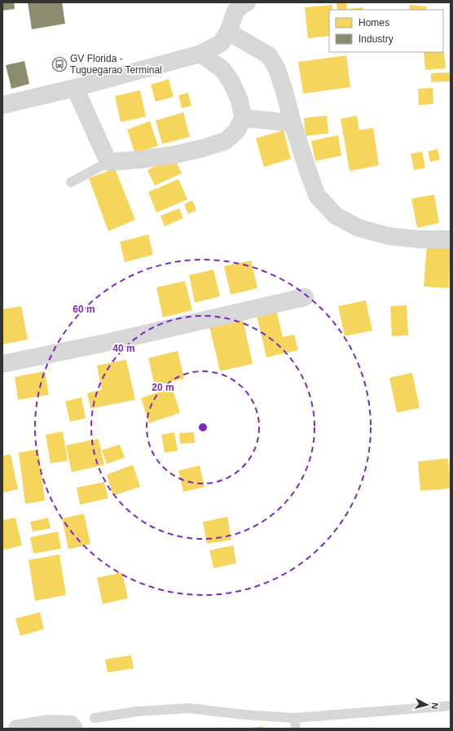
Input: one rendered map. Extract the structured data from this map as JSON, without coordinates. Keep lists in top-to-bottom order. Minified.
{"places":{"bus stop":["GV Florida - Tuguegarao Terminal"]},"legend":["Homes","Industry"],"north":"right","rings":["60 m","40 m","20 m"]}
